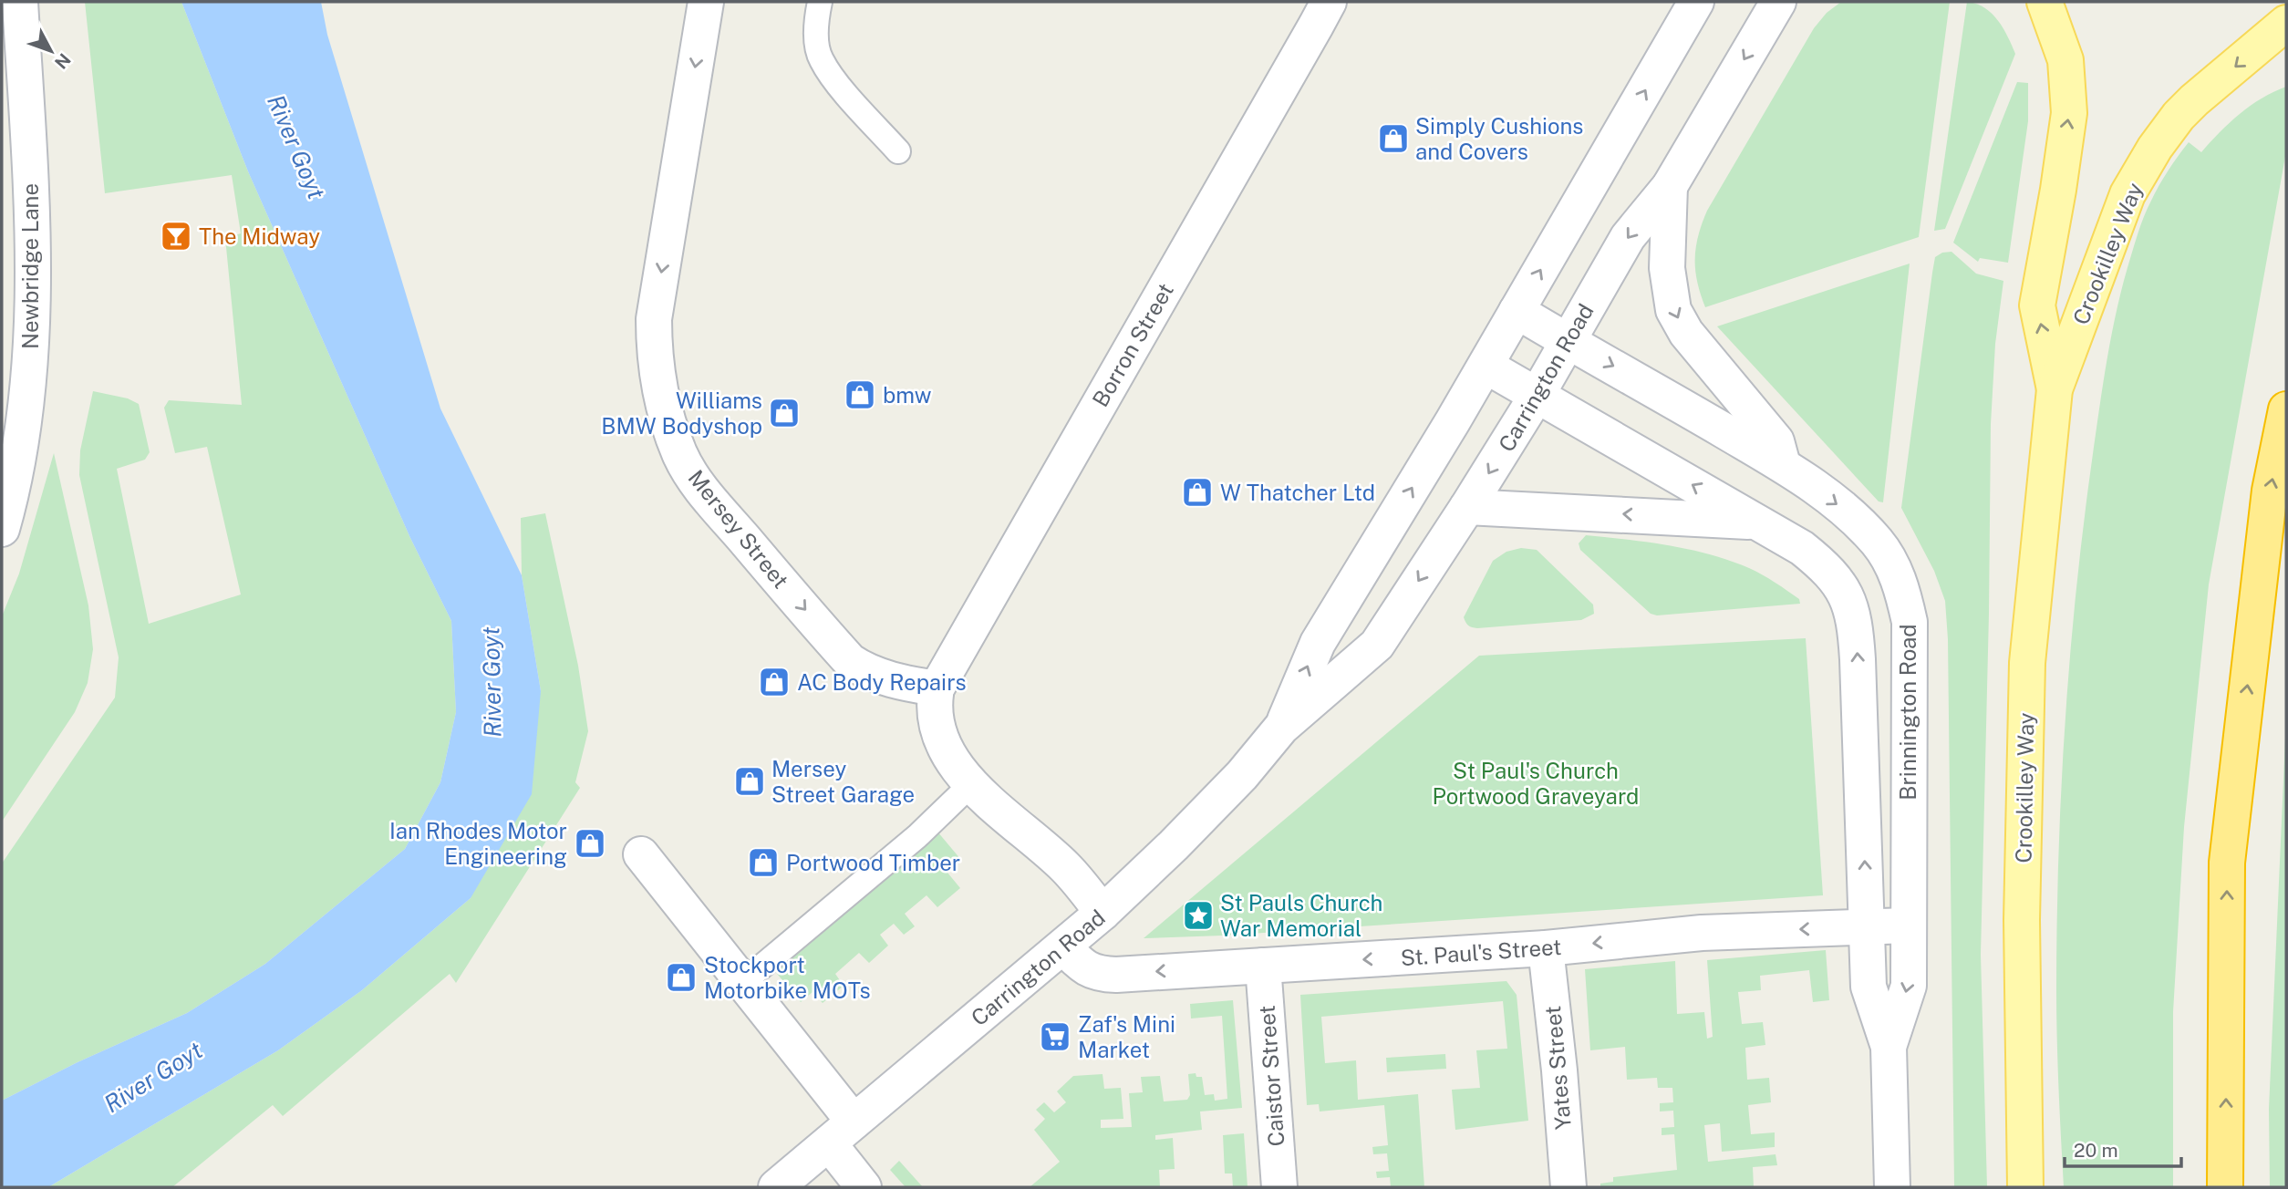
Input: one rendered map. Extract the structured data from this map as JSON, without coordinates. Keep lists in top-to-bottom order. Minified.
{"streets":{"main road":["Crookilley Way"],"street":["Newbridge Lane","Borron Street","Carrington Road","Mersey Street","Brinnington Road","St. Paul's Street","Yates Street","Caistor Street"]},"crossings":[["Borron Street","Mersey Street"],["Carrington Road","Brinnington Road"],["Carrington Road","St. Paul's Street"],["Brinnington Road","St. Paul's Street"],["St. Paul's Street","Yates Street"],["St. Paul's Street","Caistor Street"]],"one_way":["Mersey Street","St. Paul's Street"],"water":["River Goyt"],"parks":["St Paul's Church Portwood Graveyard"],"places":{"shop":["Simply Cushions and Covers","bmw","Williams BMW Bodyshop","W Thatcher Ltd","AC Body Repairs","Mersey Street Garage","Ian Rhodes Motor Engineering","Portwood Timber","Stockport Motorbike MOTs"],"bar":["The Midway"],"place":["St Pauls Church War Memorial"],"supermarket":["Zaf's Mini Market"]},"scale_bar":"20 m","north":"bottom right"}
